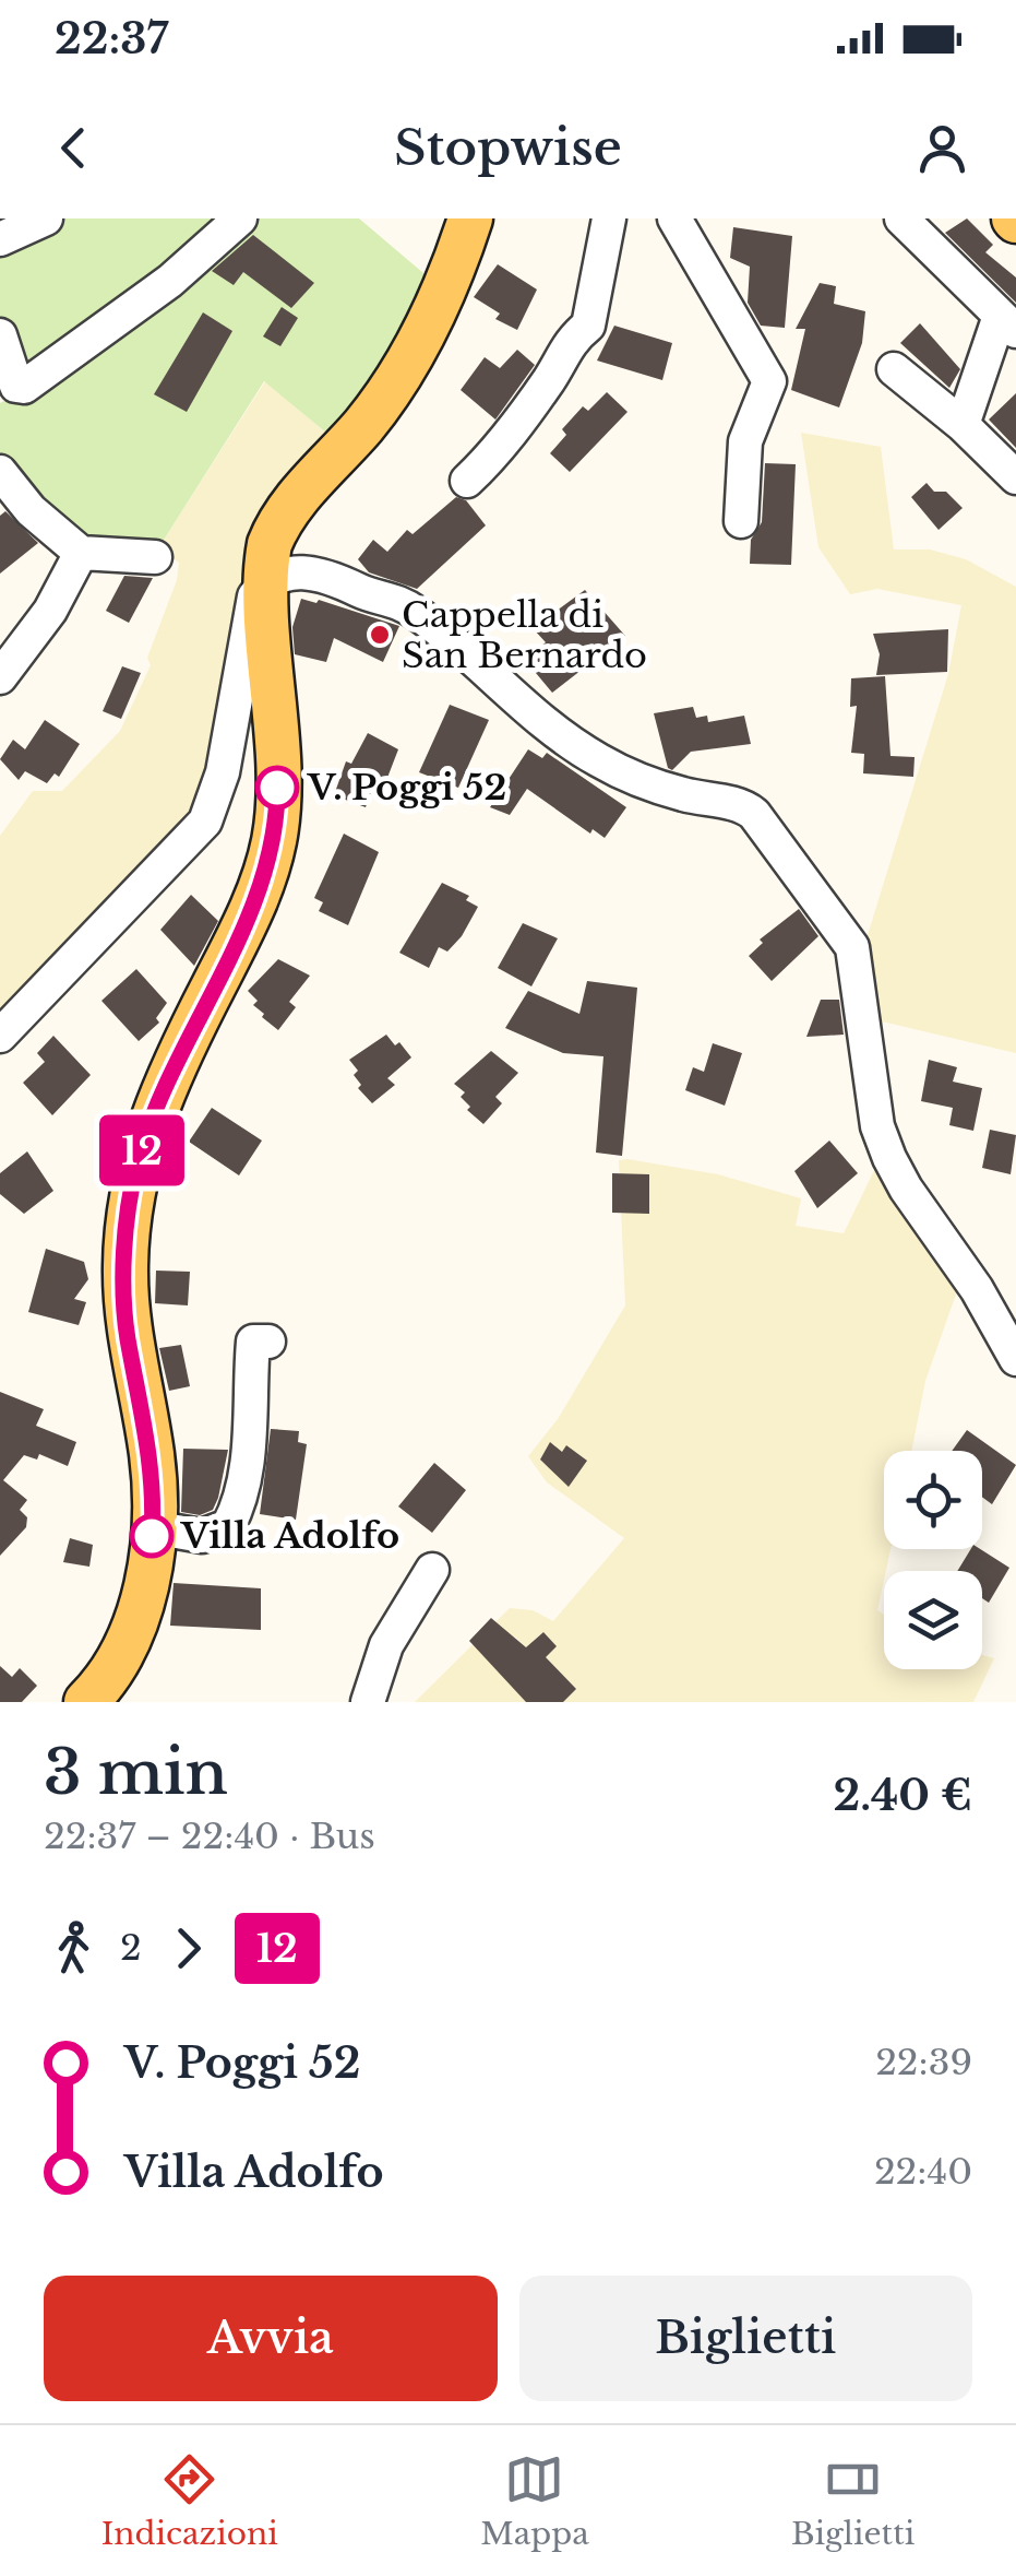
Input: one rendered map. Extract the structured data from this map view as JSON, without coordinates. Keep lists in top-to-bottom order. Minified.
{"places":["Cappella di San Bernardo","V. Poggi 52","Villa Adolfo"],"lines":["bus line 12"],"page":{"status":"22:37","header":"Stopwise","on_map":"12","heading":["3 min","22:37 – 22:40 · Bus","2.40 €"],"legs":["2","12"],"list":[{"name":"V. Poggi 52","value":"22:39"},{"name":"Villa Adolfo","value":"22:40"}],"buttons":["Avvia","Biglietti"],"tabs":["Indicazioni","Mappa","Biglietti"]}}
